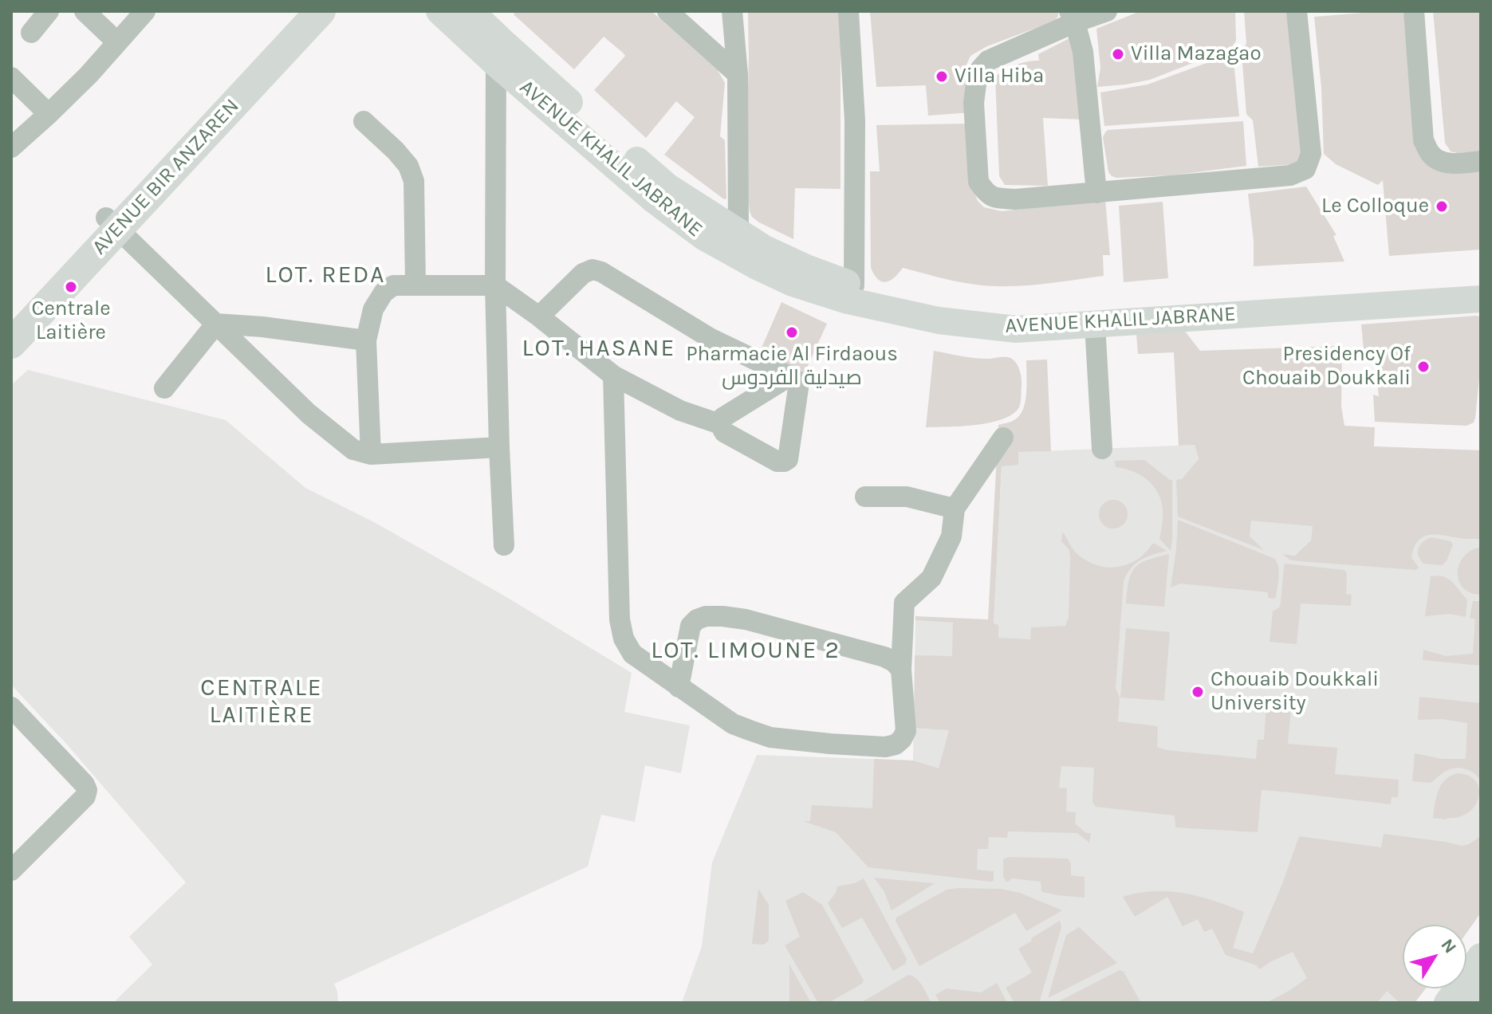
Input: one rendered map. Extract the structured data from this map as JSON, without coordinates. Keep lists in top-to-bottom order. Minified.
{"streets":{"highway":["AVENUE BIR ANZAREN"],"main road":["AVENUE KHALIL JABRANE"]},"districts":["LOT. REDA","LOT. HASANE","LOT. LIMOUNE 2","CENTRALE LAITIÈRE"],"places":["Villa Mazagao","Villa Hiba","Le Colloque","Centrale Laitière","Pharmacie Al Firdaous صيدلية الفردوس","Presidency Of Chouaib Doukkali","Chouaib Doukkali University"],"north":"top right"}
